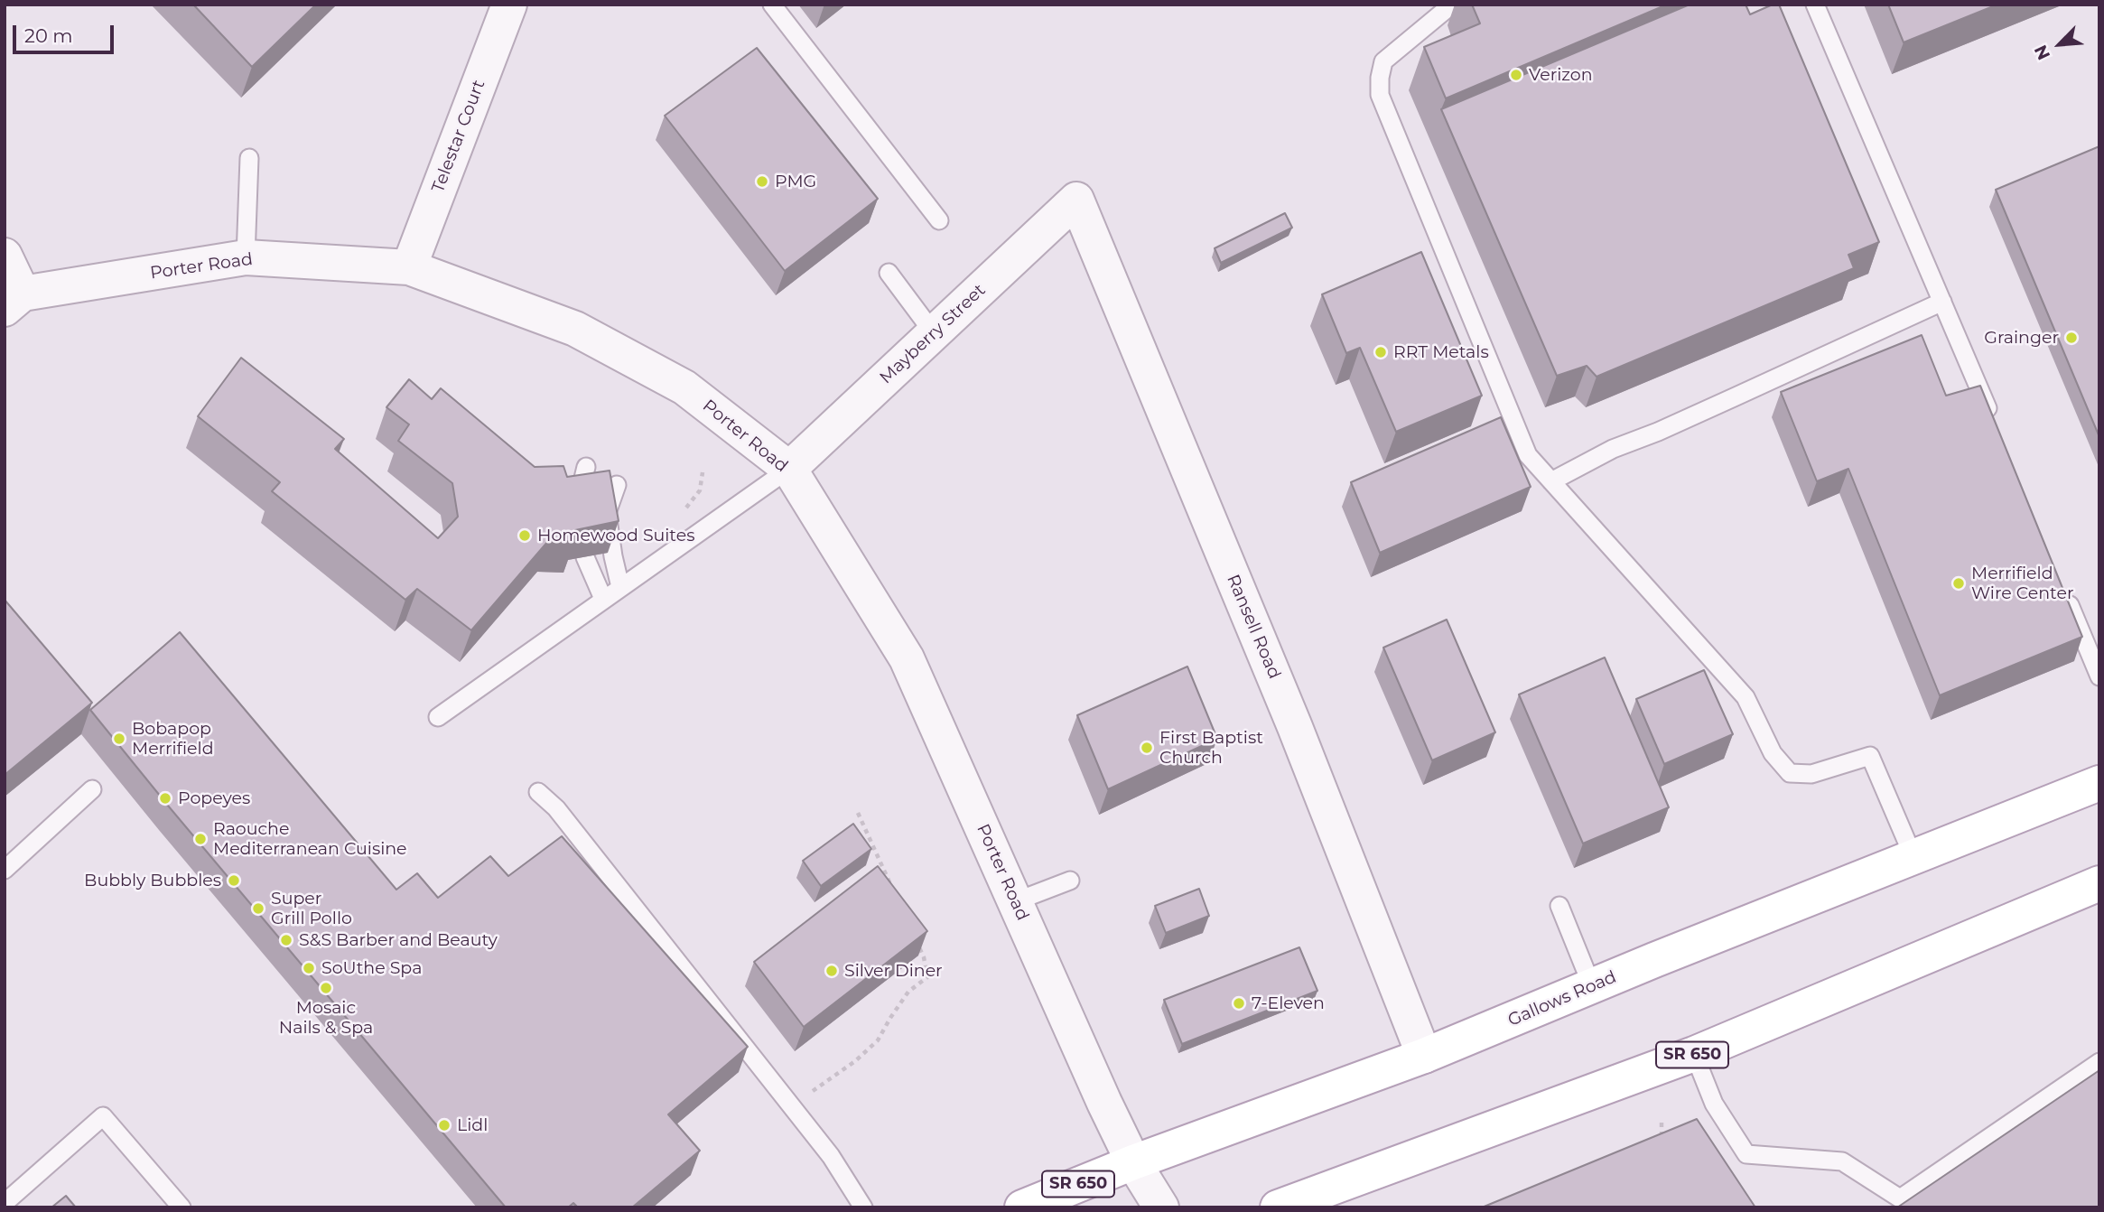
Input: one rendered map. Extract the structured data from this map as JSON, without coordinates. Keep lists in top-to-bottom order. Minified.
{"streets":{"main road":["Gallows Road","SR 650"],"street":["Telestar Court","Porter Road","Mayberry Street","Ransell Road"]},"crossings":[["Telestar Court","Porter Road"],["Porter Road","Mayberry Street"],["Porter Road","Gallows Road"],["Mayberry Street","Ransell Road"],["Ransell Road","Gallows Road"]],"places":["Verizon","PMG","Grainger","RRT Metals","Homewood Suites","Merrifield Wire Center","Bobapop Merrifield","First Baptist Church","Popeyes","Raouche Mediterranean Cuisine","Bubbly Bubbles","Super Grill Pollo","S&S Barber and Beauty","SoUthe Spa","Silver Diner","Mosaic Nails & Spa","7-Eleven","Lidl"],"scale_bar":"20 m","north":"bottom left"}
